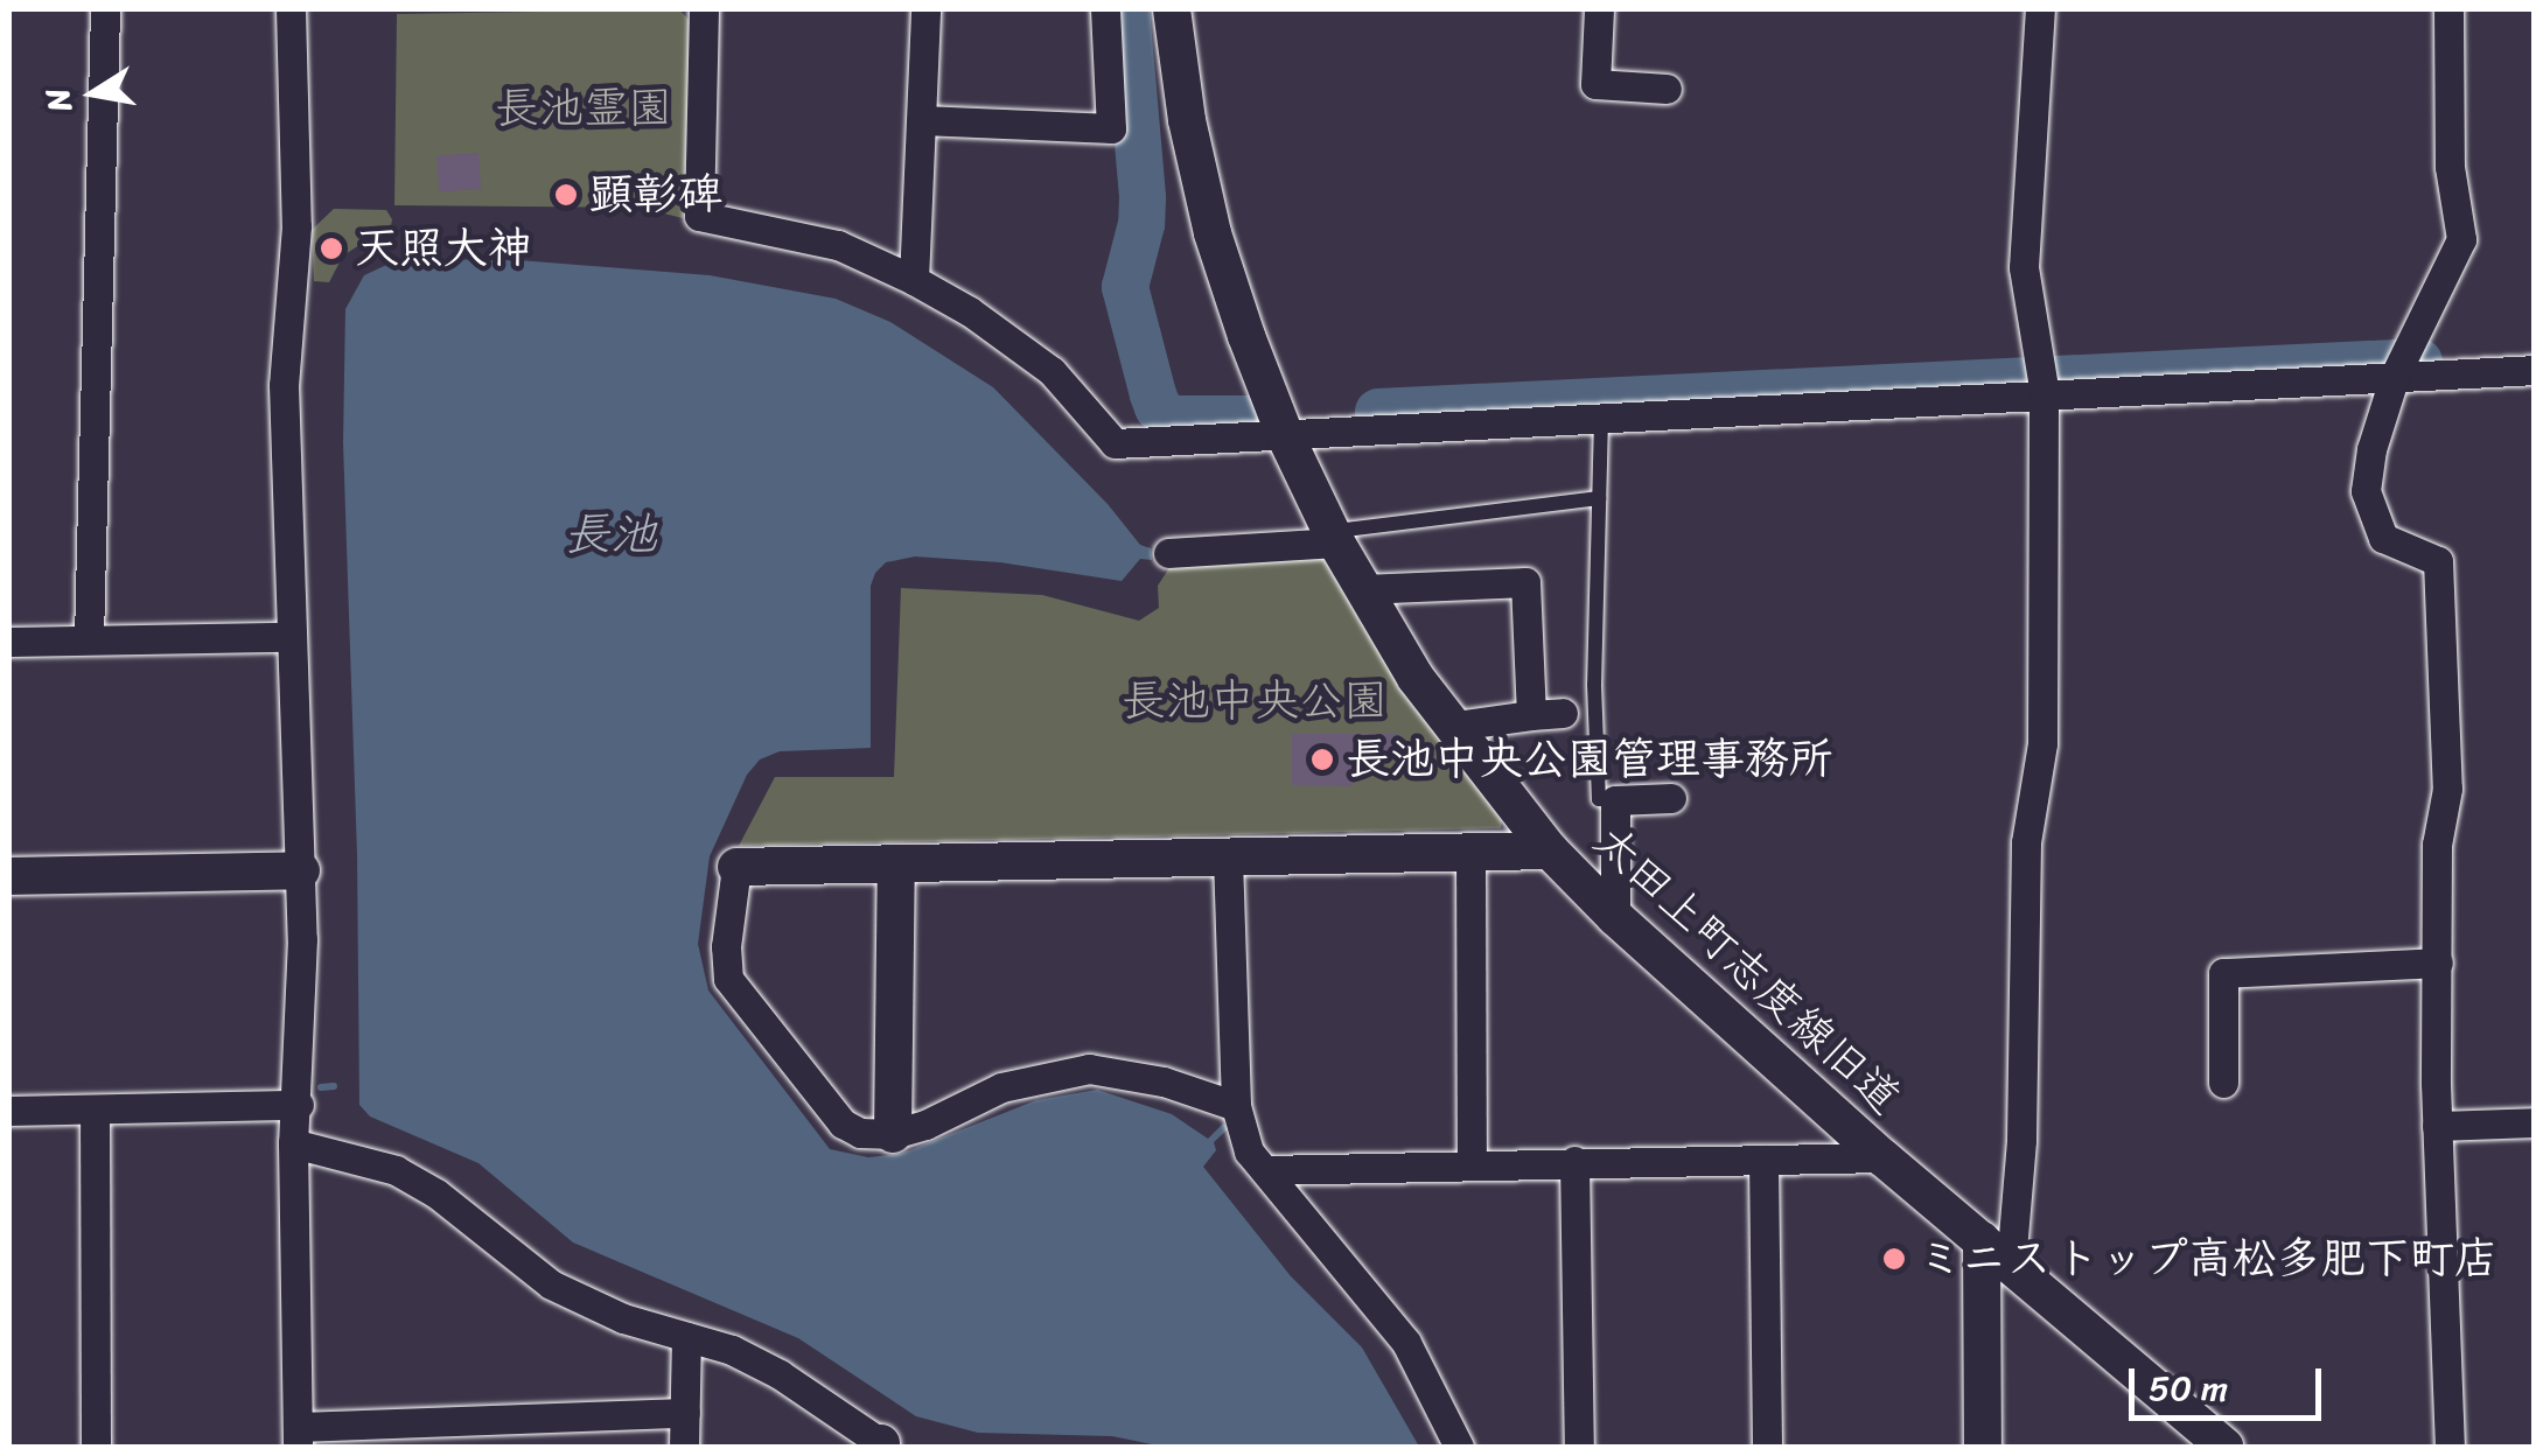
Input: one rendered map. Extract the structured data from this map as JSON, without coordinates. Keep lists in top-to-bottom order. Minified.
{"streets":{"street":["太田上町志度線旧道"]},"water":["長池"],"parks":["長池霊園","長池中央公園"],"places":["顕彰碑","天照大神","長池中央公園管理事務所","ミニストップ高松多肥下町店"],"scale_bar":"50 m","north":"left"}
